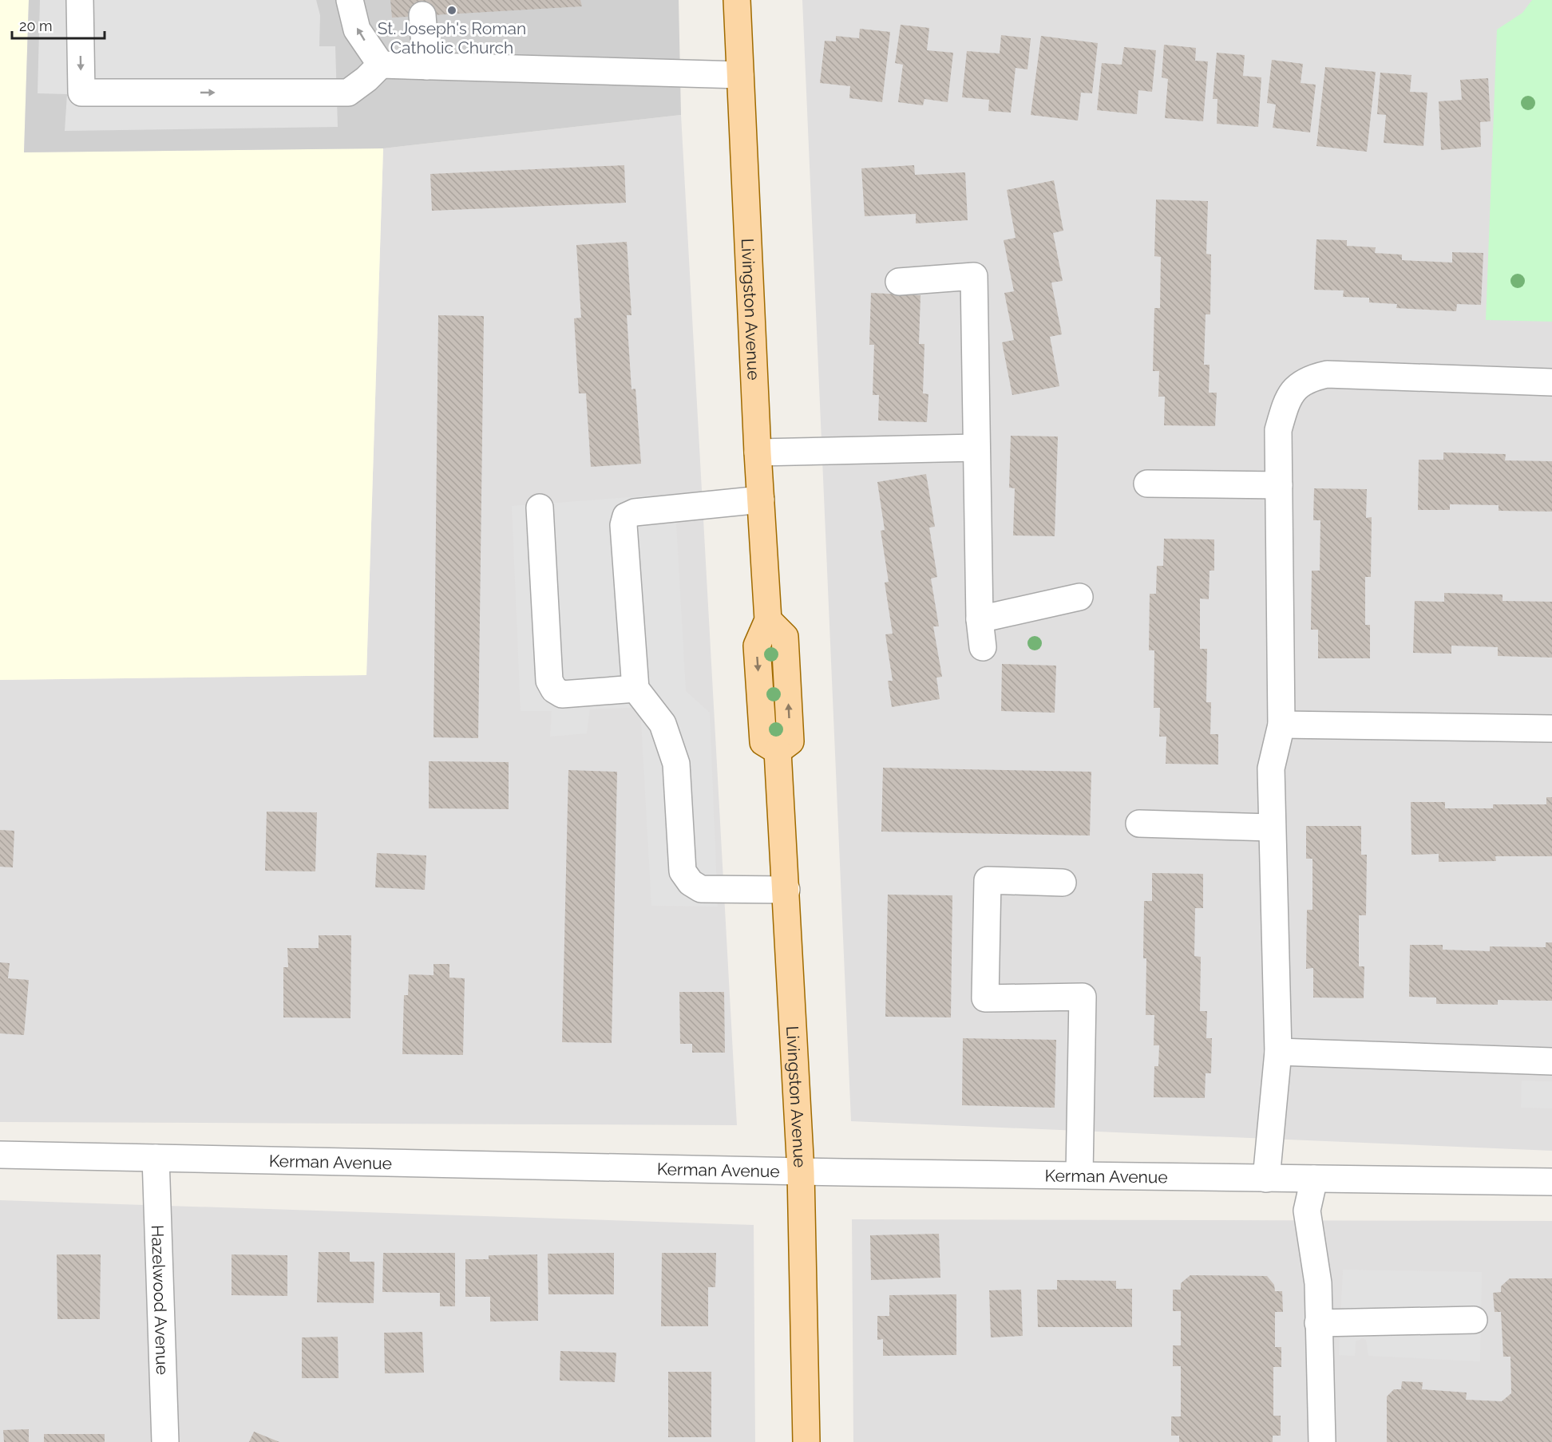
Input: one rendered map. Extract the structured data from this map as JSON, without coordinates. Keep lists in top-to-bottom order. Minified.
{"streets":{"main road":["Livingston Avenue"],"street":["Kerman Avenue","Hazelwood Avenue"]},"crossings":[["Livingston Avenue","Kerman Avenue"],["Kerman Avenue","Hazelwood Avenue"]],"places":["St. Joseph's Roman Catholic Church"],"scale_bar":"20 m"}
